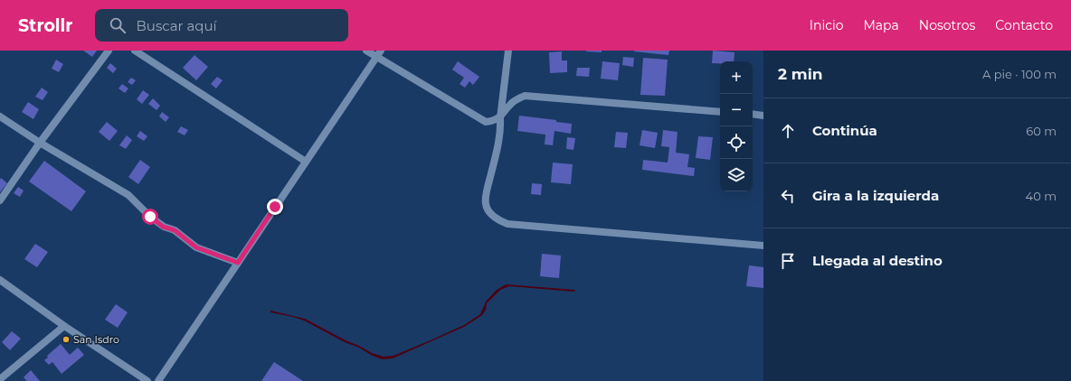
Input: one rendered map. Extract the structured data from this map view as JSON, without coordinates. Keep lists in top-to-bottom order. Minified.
{"places":["San Isdro"],"page":{"header":"Strollr","search":"Buscar aquí","nav":["Inicio","Mapa","Nosotros","Contacto"],"heading":["2 min","A pie · 100 m"],"map_buttons":["+","−"],"list":[["Continúa","60 m"],["Gira a la izquierda","40 m"],"Llegada al destino"]}}
